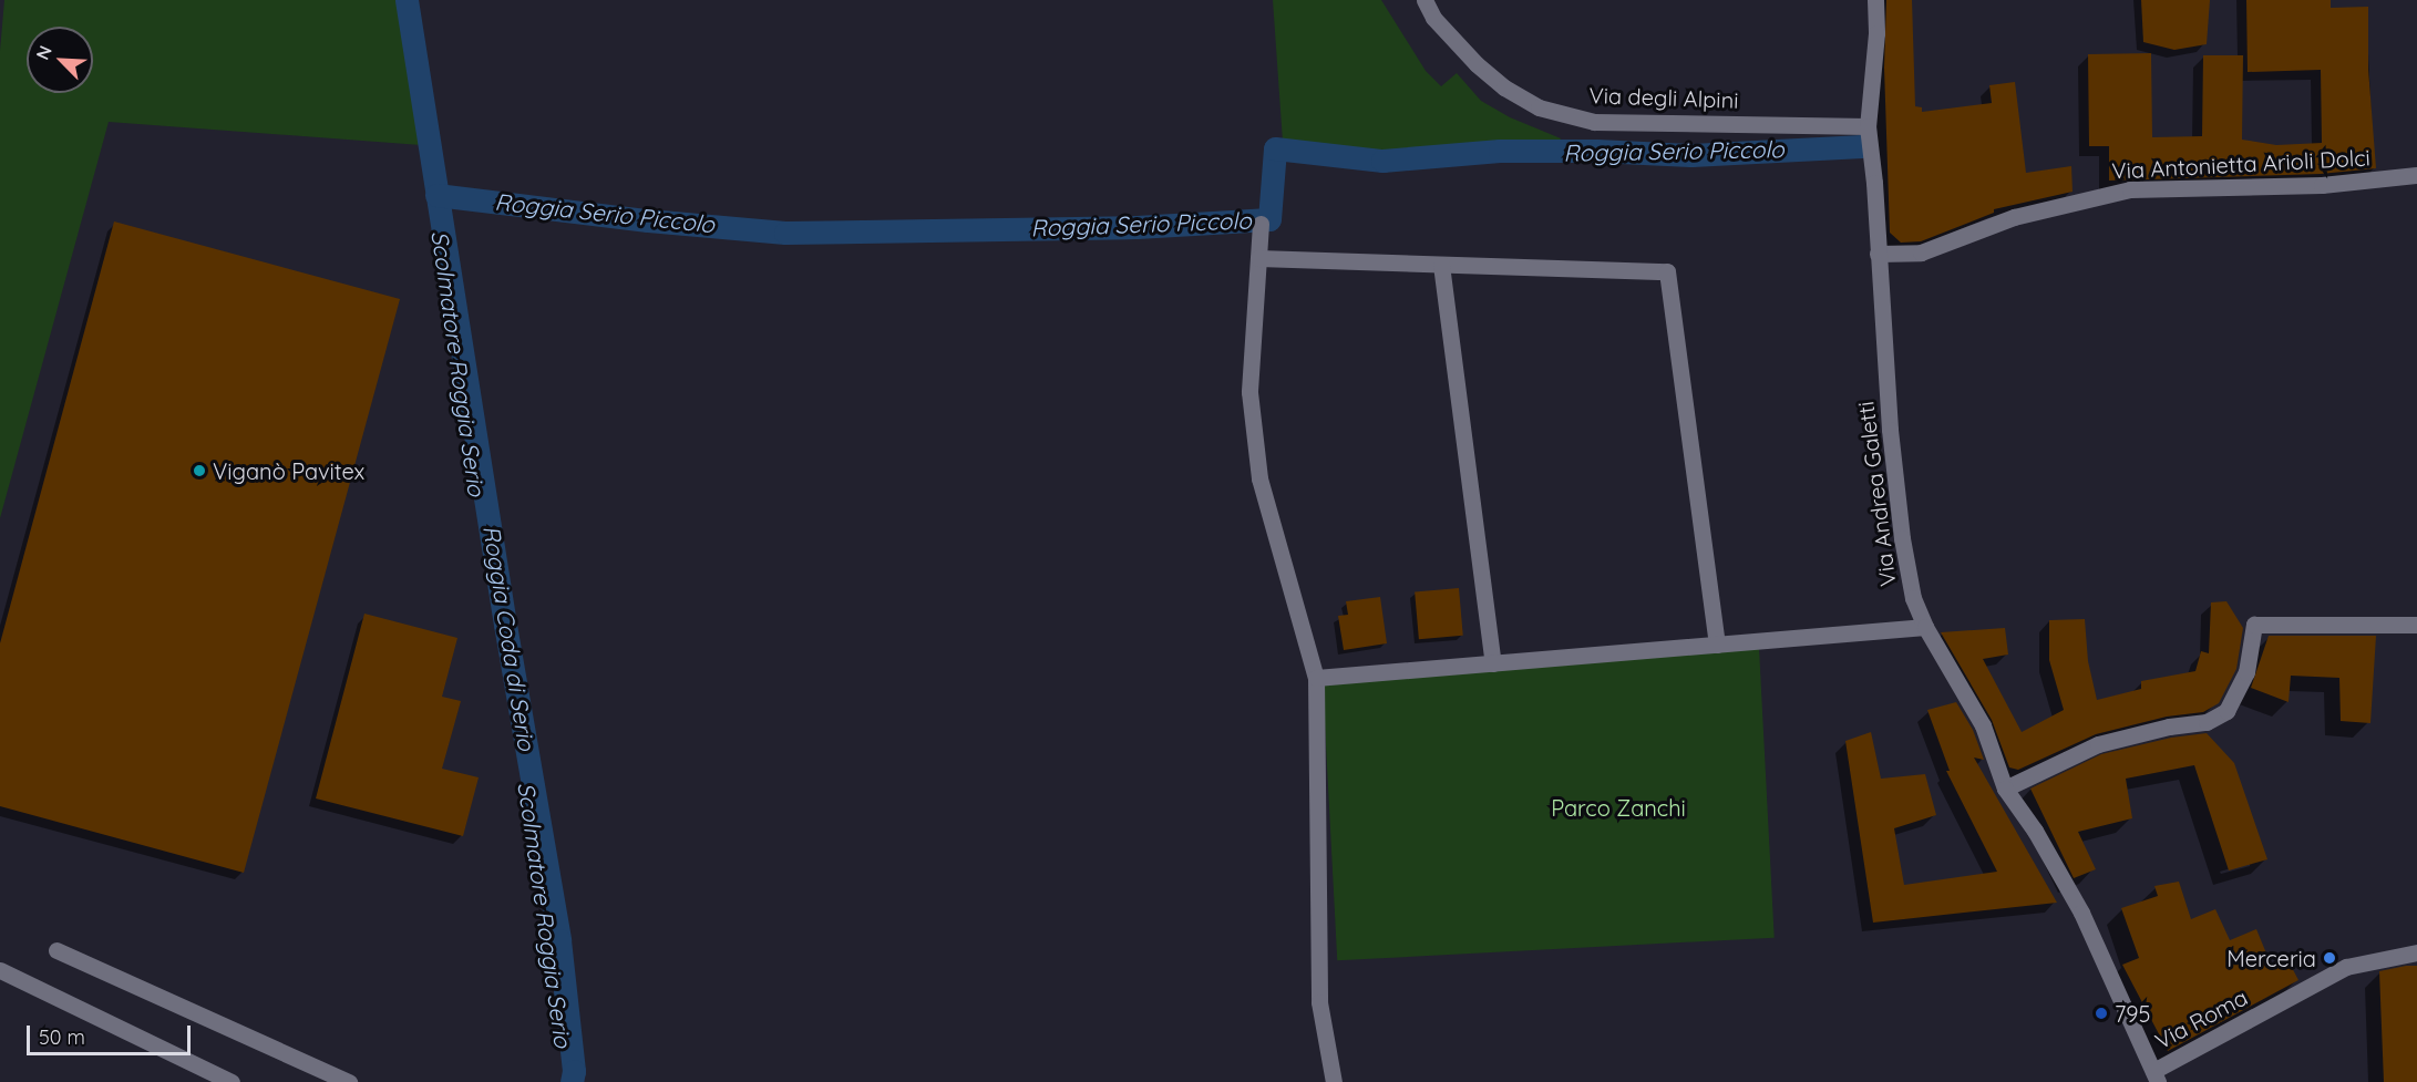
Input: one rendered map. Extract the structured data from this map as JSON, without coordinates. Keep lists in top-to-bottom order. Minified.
{"streets":{"street":["Via degli Alpini","Via Antonietta Arioli Dolci","Via Andrea Galetti","Via Roma"]},"crossings":[["Via degli Alpini","Via Andrea Galetti"],["Via Antonietta Arioli Dolci","Via Andrea Galetti"],["Via Andrea Galetti","Via Roma"]],"water":["Roggia Serio Piccolo","Scolmatore Roggia Serio","Roggia Coda di Serio"],"parks":["Parco Zanchi"],"places":["Viganò Pavitex","Merceria","795"],"scale_bar":"50 m","north":"top left"}
